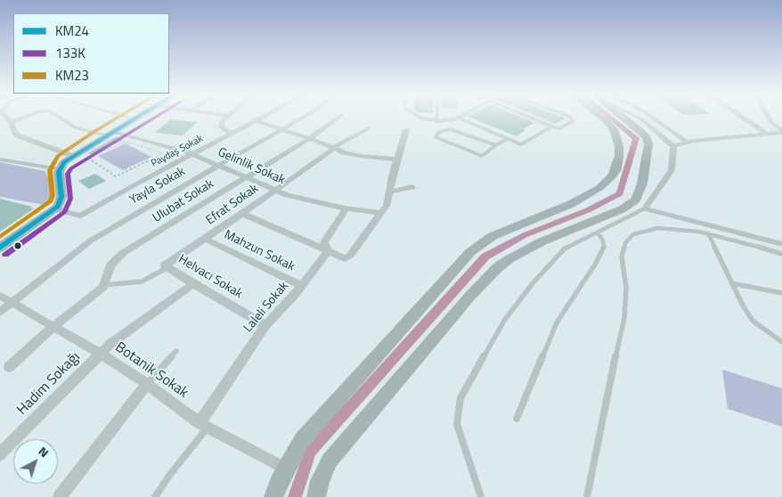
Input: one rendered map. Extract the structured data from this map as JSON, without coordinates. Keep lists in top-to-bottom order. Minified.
{"streets":{"street":["Paydaş Sokak","Gelinlik Sokak","Yayla Sokak","Ulubat Sokak","Efrat Sokak","Mahzun Sokak","Helvacı Sokak","Laleli Sokak","Botanik Sokak","Hadim Sokağı"]},"crossings":[["Paydaş Sokak","Gelinlik Sokak"],["Gelinlik Sokak","Yayla Sokak"],["Gelinlik Sokak","Ulubat Sokak"],["Gelinlik Sokak","Efrat Sokak"],["Gelinlik Sokak","Laleli Sokak"],["Yayla Sokak","Botanik Sokak"],["Efrat Sokak","Mahzun Sokak"],["Efrat Sokak","Helvacı Sokak"],["Mahzun Sokak","Laleli Sokak"],["Helvacı Sokak","Laleli Sokak"],["Helvacı Sokak","Hadim Sokağı"],["Laleli Sokak","Botanik Sokak"],["Botanik Sokak","Hadim Sokağı"]],"lines":["transit line KM24","transit line 133K","transit line KM23"],"legend":["KM24","133K","KM23"],"north":"top right"}
